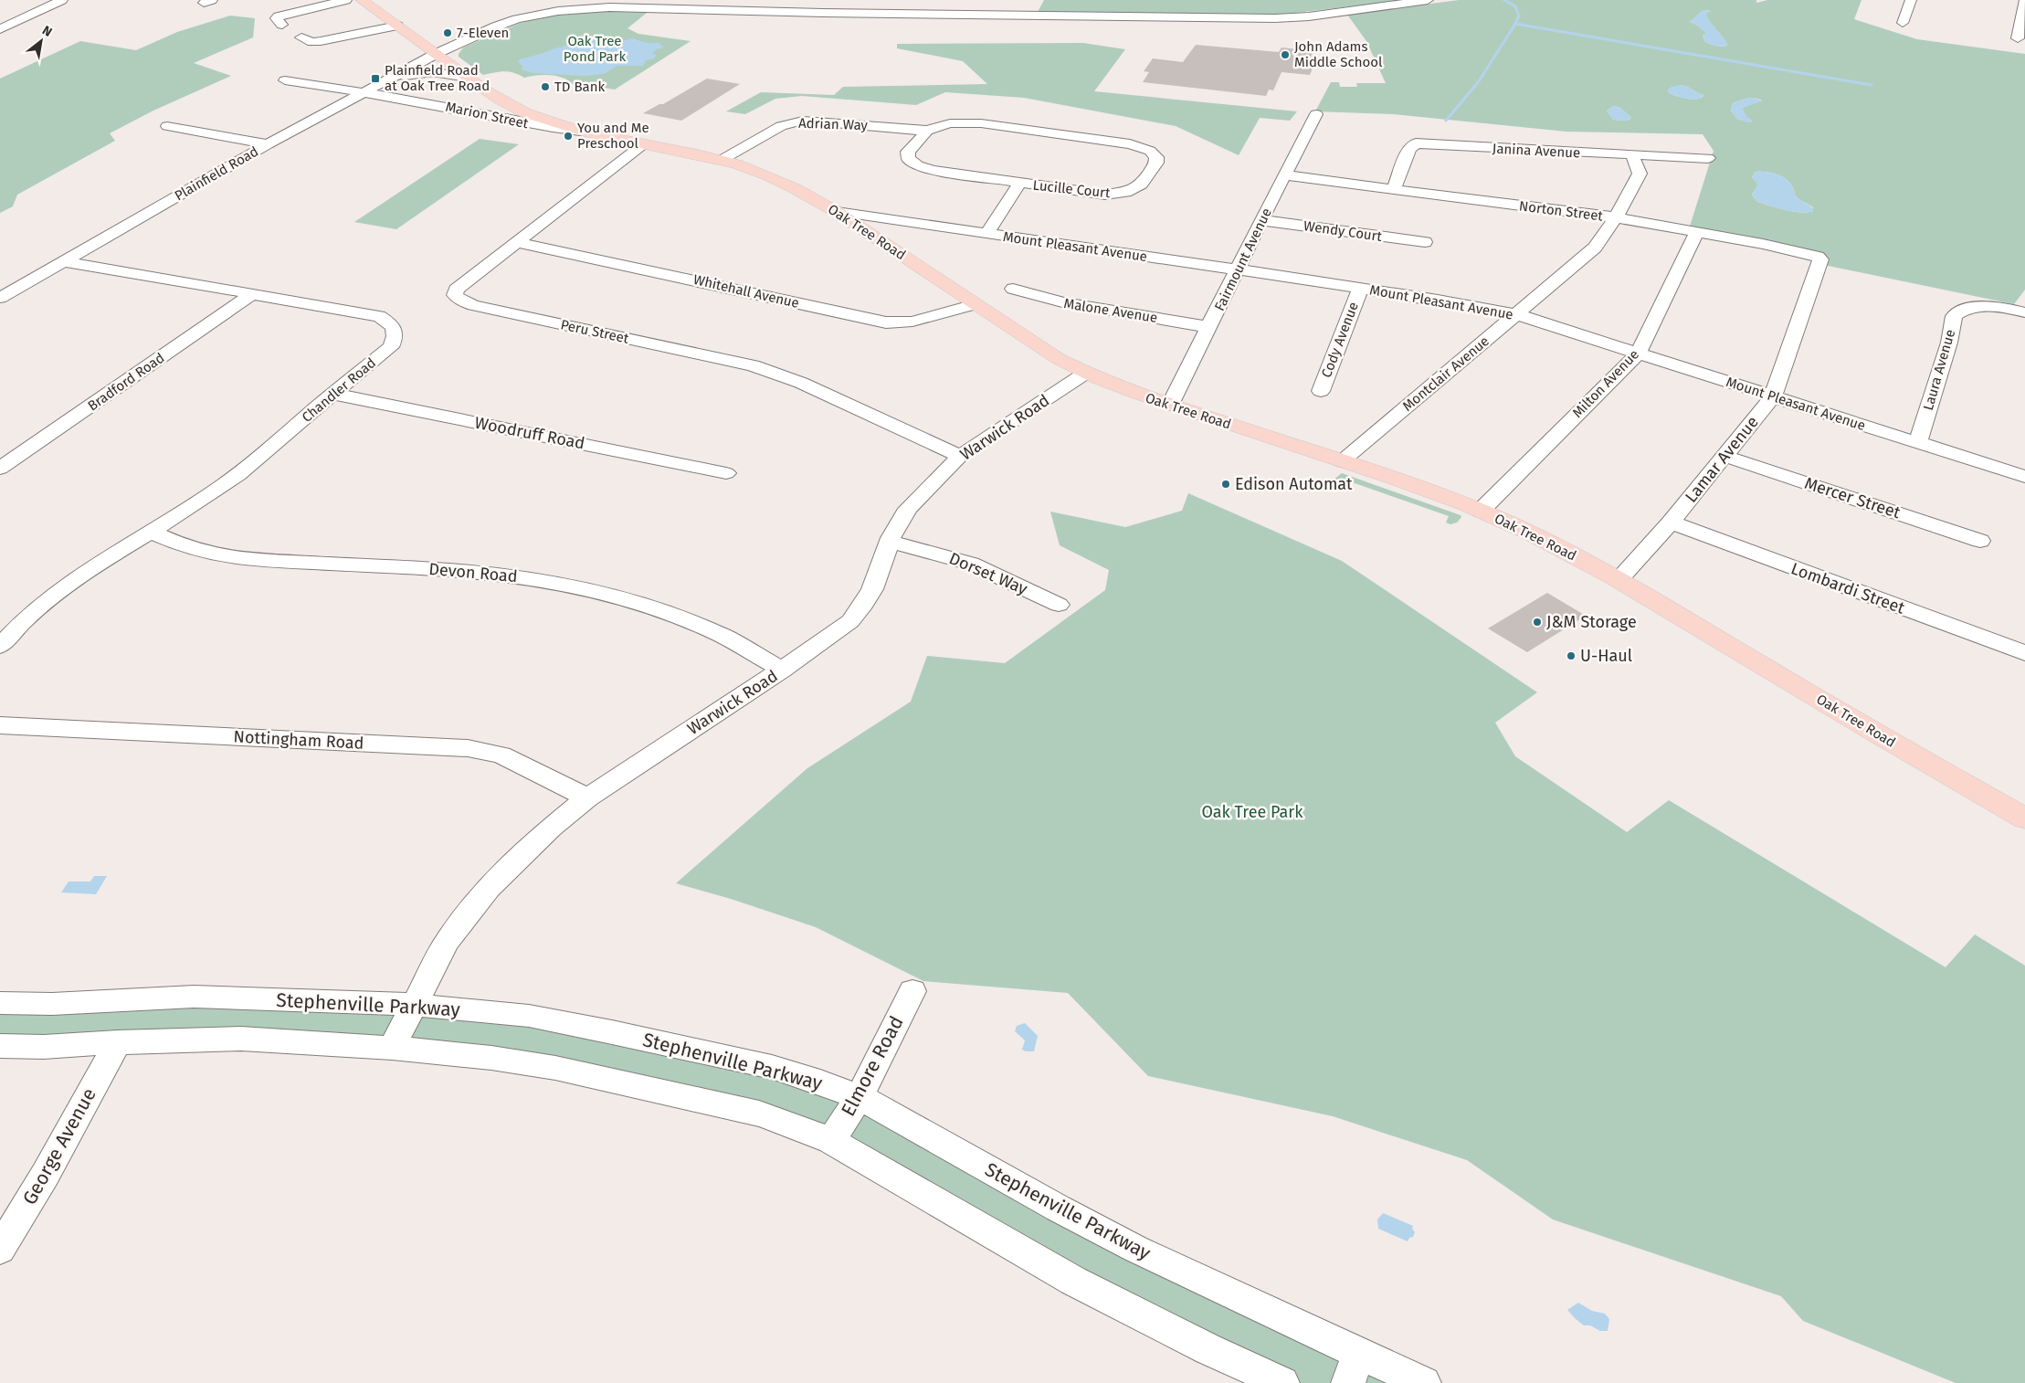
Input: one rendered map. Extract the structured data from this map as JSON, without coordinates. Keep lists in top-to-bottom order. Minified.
{"streets":{"main road":["Oak Tree Road"],"street":["Marion Street","Adrian Way","Janina Avenue","Plainfield Road","Lucille Court","Norton Street","Wendy Court","Mount Pleasant Avenue","Fairmount Avenue","Whitehall Avenue","Malone Avenue","Peru Street","Cody Avenue","Laura Avenue","Montclair Avenue","Bradford Road","Milton Avenue","Chandler Road","Warwick Road","Woodruff Road","Lamar Avenue","Mercer Street","Devon Road","Dorset Way","Lombardi Street","Nottingham Road","Stephenville Parkway","Elmore Road","George Avenue"]},"crossings":[["Marion Street","Plainfield Road"],["Marion Street","Oak Tree Road"],["Adrian Way","Lucille Court"],["Adrian Way","Oak Tree Road"],["Janina Avenue","Norton Street"],["Janina Avenue","Montclair Avenue"],["Plainfield Road","Oak Tree Road"],["Plainfield Road","Chandler Road"],["Norton Street","Fairmount Avenue"],["Norton Street","Montclair Avenue"],["Norton Street","Milton Avenue"],["Norton Street","Lamar Avenue"],["Wendy Court","Fairmount Avenue"],["Oak Tree Road","Mount Pleasant Avenue"],["Oak Tree Road","Fairmount Avenue"],["Oak Tree Road","Whitehall Avenue"],["Oak Tree Road","Peru Street"],["Oak Tree Road","Montclair Avenue"],["Oak Tree Road","Milton Avenue"],["Oak Tree Road","Warwick Road"],["Oak Tree Road","Lamar Avenue"],["Mount Pleasant Avenue","Fairmount Avenue"],["Mount Pleasant Avenue","Cody Avenue"],["Mount Pleasant Avenue","Laura Avenue"],["Mount Pleasant Avenue","Montclair Avenue"],["Mount Pleasant Avenue","Milton Avenue"],["Mount Pleasant Avenue","Lamar Avenue"],["Fairmount Avenue","Malone Avenue"],["Whitehall Avenue","Peru Street"],["Peru Street","Warwick Road"],["Bradford Road","Chandler Road"],["Chandler Road","Woodruff Road"],["Chandler Road","Devon Road"],["Warwick Road","Devon Road"],["Warwick Road","Dorset Way"],["Warwick Road","Nottingham Road"],["Warwick Road","Stephenville Parkway"],["Lamar Avenue","Mercer Street"],["Lamar Avenue","Lombardi Street"],["Stephenville Parkway","Elmore Road"]],"parks":["Oak Tree Pond Park","Oak Tree Park"],"places":{"other":["7-Eleven","John Adams Middle School","TD Bank","You and Me Preschool","Edison Automat","J&M Storage","U-Haul"],"transit":["Plainfield Road at Oak Tree Road"]},"north":"top right"}
